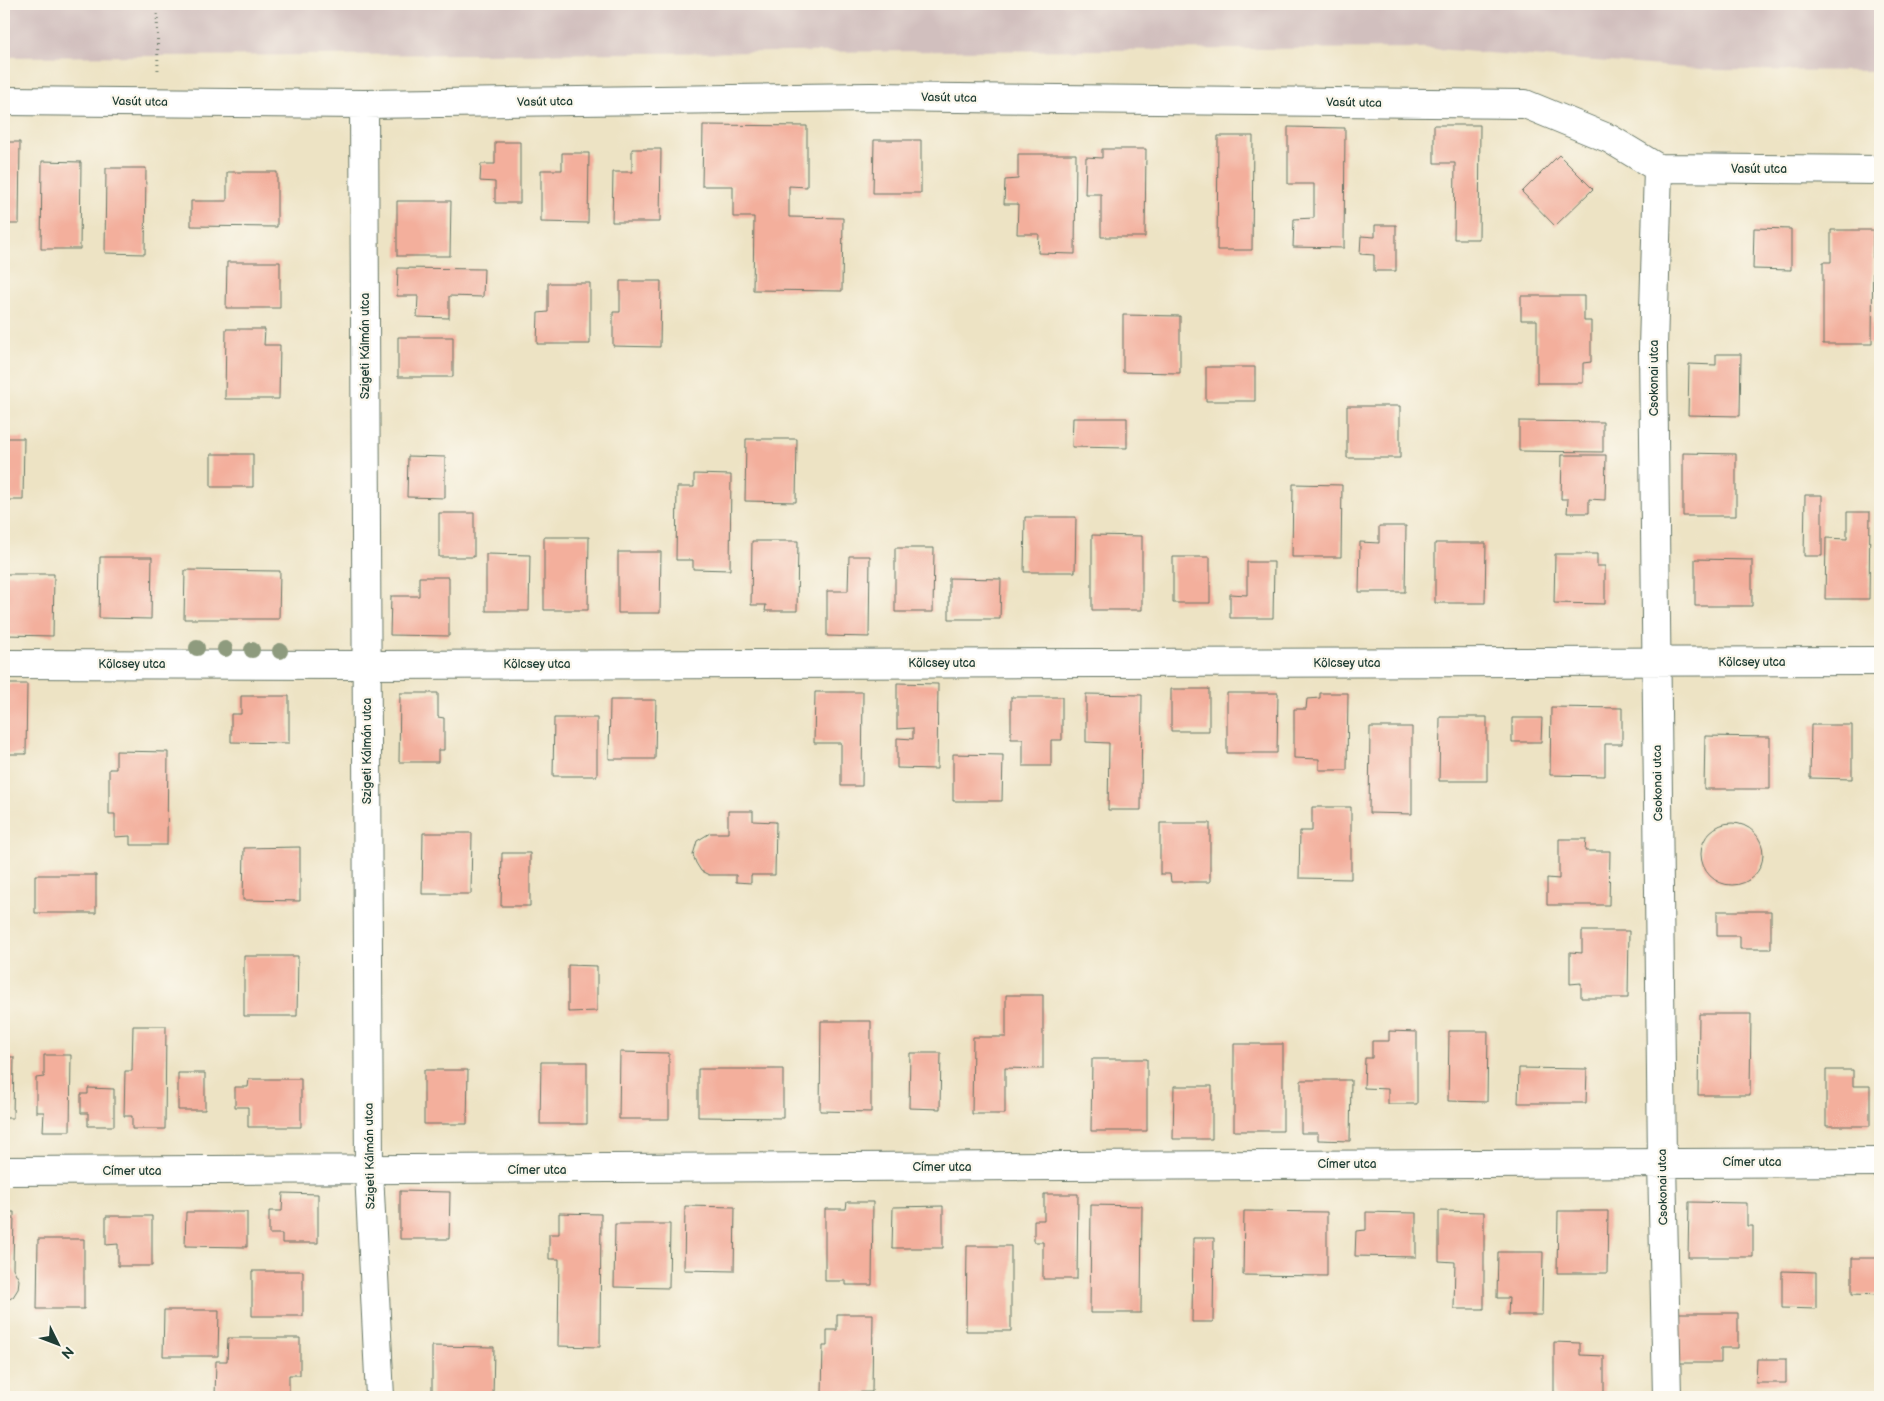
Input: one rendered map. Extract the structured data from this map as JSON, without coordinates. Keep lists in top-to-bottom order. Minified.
{"streets":{"street":["Vasút utca","Szigeti Kálmán utca","Csokonai utca","Kölcsey utca","Címer utca"]},"crossings":[["Vasút utca","Szigeti Kálmán utca"],["Vasút utca","Csokonai utca"],["Szigeti Kálmán utca","Kölcsey utca"],["Szigeti Kálmán utca","Címer utca"],["Csokonai utca","Kölcsey utca"],["Csokonai utca","Címer utca"]],"north":"bottom right"}
